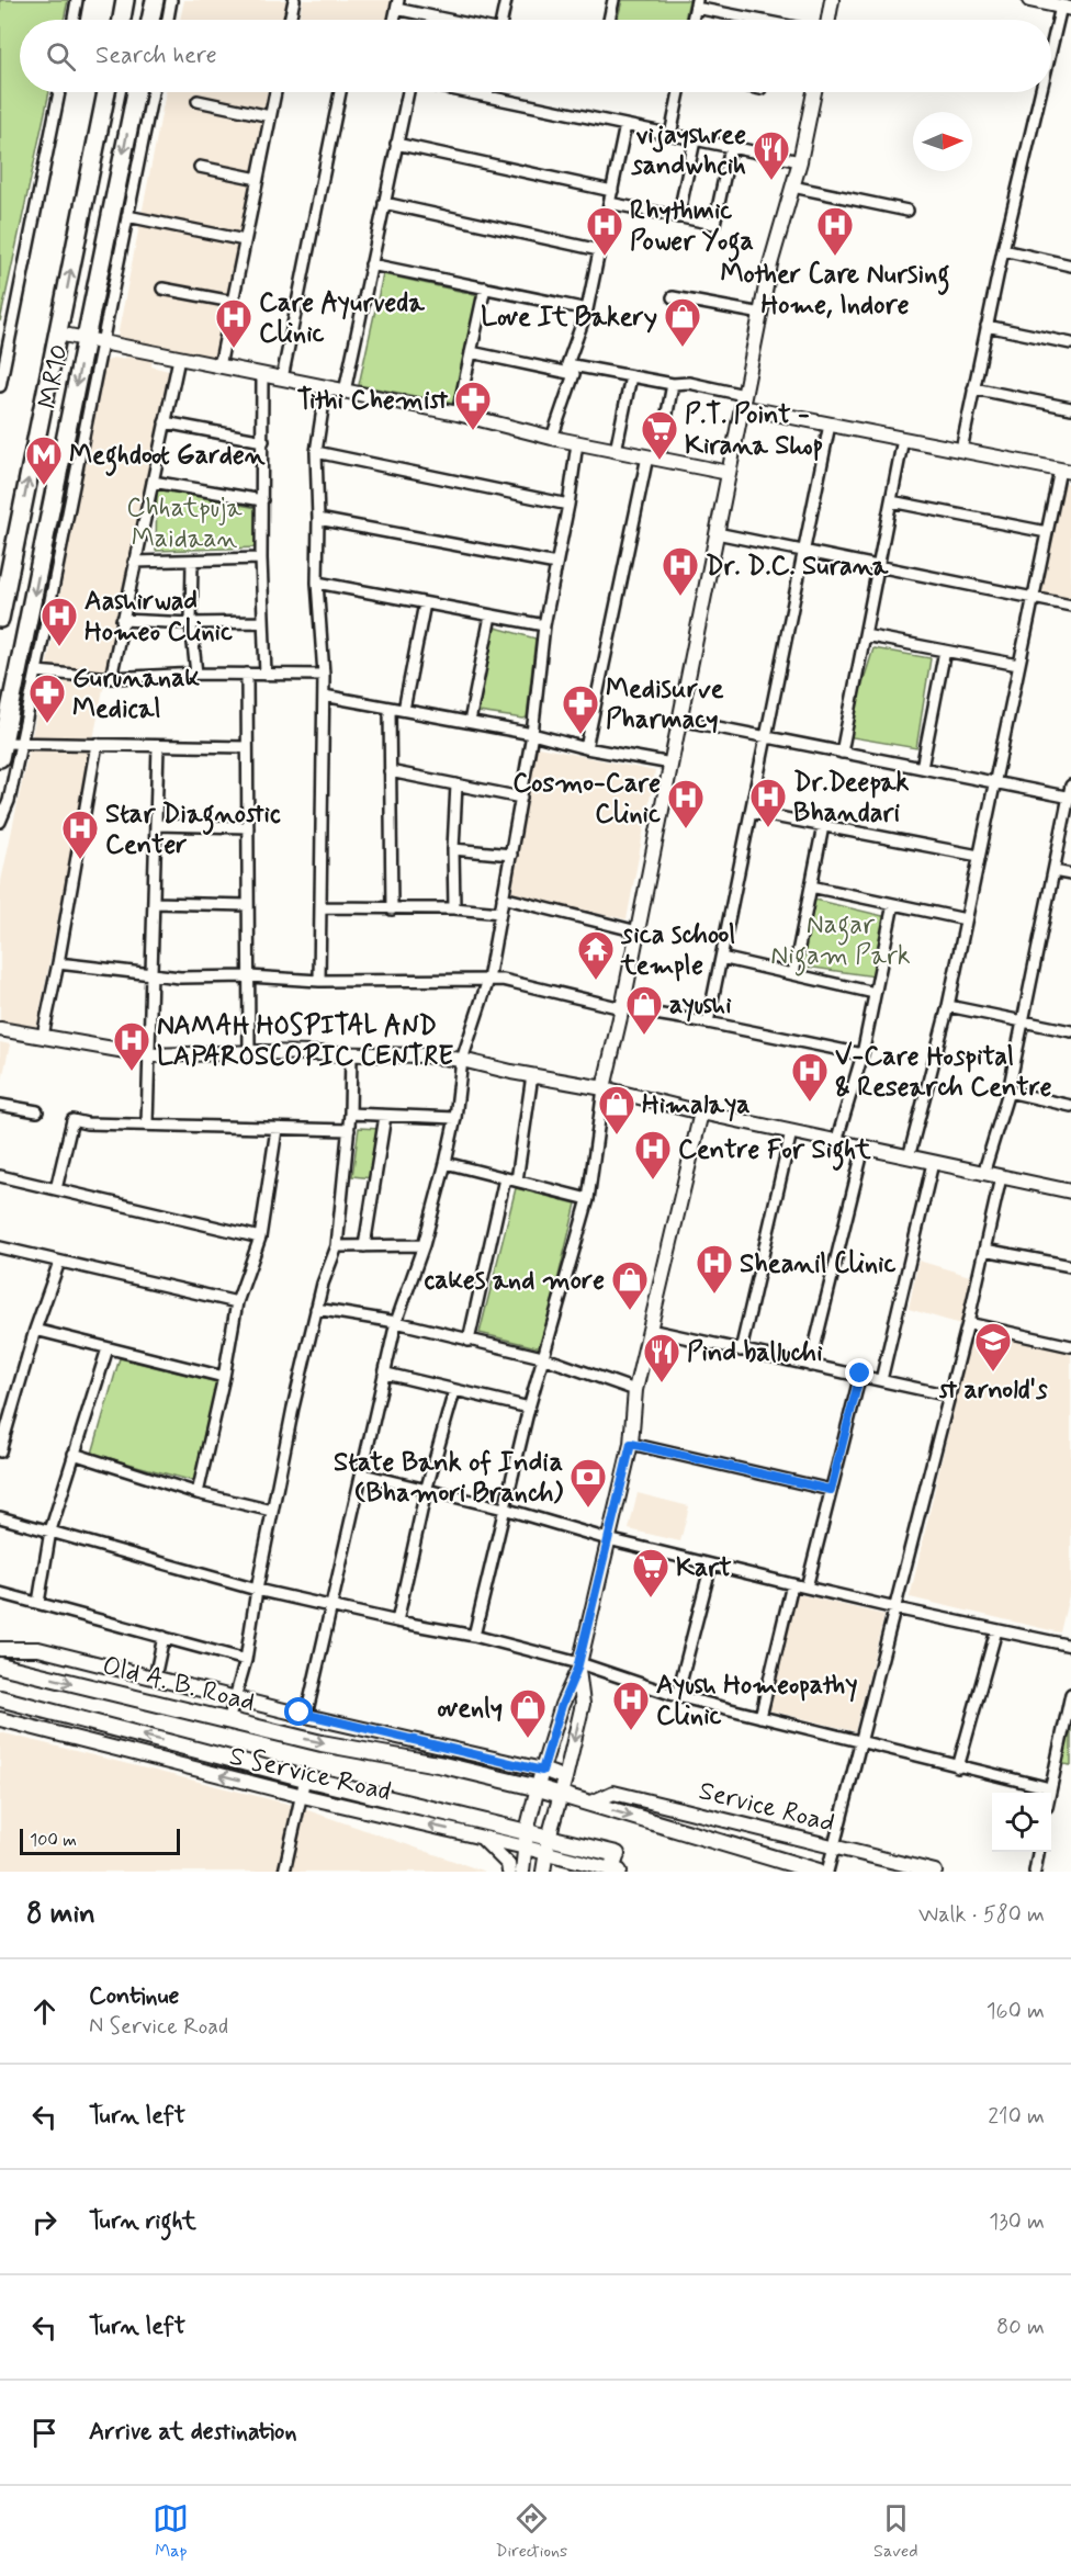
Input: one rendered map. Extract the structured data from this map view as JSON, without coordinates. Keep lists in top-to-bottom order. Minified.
{"streets":{"main road":["MR10","Old A. B. Road"],"street":["S Service Road","Service Road"]},"parks":["Chhatpuja Maidaan","Nagar Nigam Park"],"places":{"restaurant":["vijayshree sandwhcih","Pind balluchi"],"hospital":["Rhythmic Power Yoga","Mother Care Nursing Home, Indore","Care Ayurveda Clinic","Dr. D.C. Surana","Aashirwad Homeo Clinic","Dr.Deepak Bhandari","Cosmo-Care Clinic","Star Diagnostic Center","NAMAH HOSPITAL AND LAPAROSCOPIC CENTRE","V-Care Hospital & Research Centre","Centre For Sight","Sheanil Clinic","Ayush Homeopathy Clinic"],"shop":["Love It Bakery","ayushi","Himalaya","cakes and more","ovenly"],"pharmacy":["Tithi Chemist","Gurunanak Medical","Medisurve Pharmacy"],"supermarket":["P.T. Point - Kirana Shop","Kart"],"metro station":["Meghdoot Garden"],"temple":["sica school temple"],"school or university":["st arnold's"],"bank":["State Bank of India (Bhamori Branch)"]},"scale_bar":"100 m","north":"right","page":{"search":"Search here","scale":"100 m","heading":["8 min","Walk · 580 m"],"list":[["Continue","N Service Road","160 m"],["Turn left","210 m"],["Turn right","130 m"],["Turn left","80 m"],"Arrive at destination"],"nav":["Map","Directions","Saved"]}}
